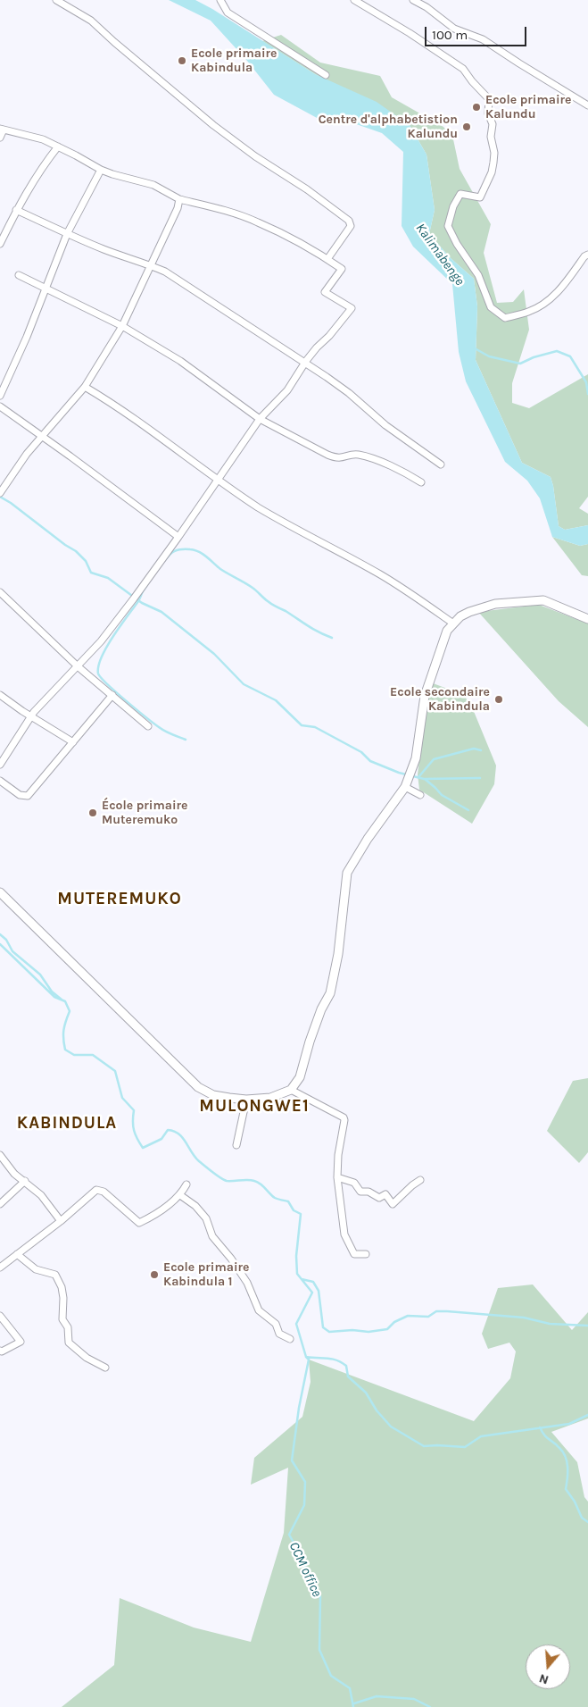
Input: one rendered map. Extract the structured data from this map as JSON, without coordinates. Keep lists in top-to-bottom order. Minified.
{"districts":["MUTEREMUKO","MULONGWE1","KABINDULA"],"water":["Kalimabenge","CCM office"],"places":["Ecole primaire Kabindula","Ecole primaire Kalundu","Centre d'alphabetistion Kalundu","Ecole secondaire Kabindula","École primaire Muteremuko","Ecole primaire Kabindula 1"],"scale_bar":"100 m","north":"bottom"}
